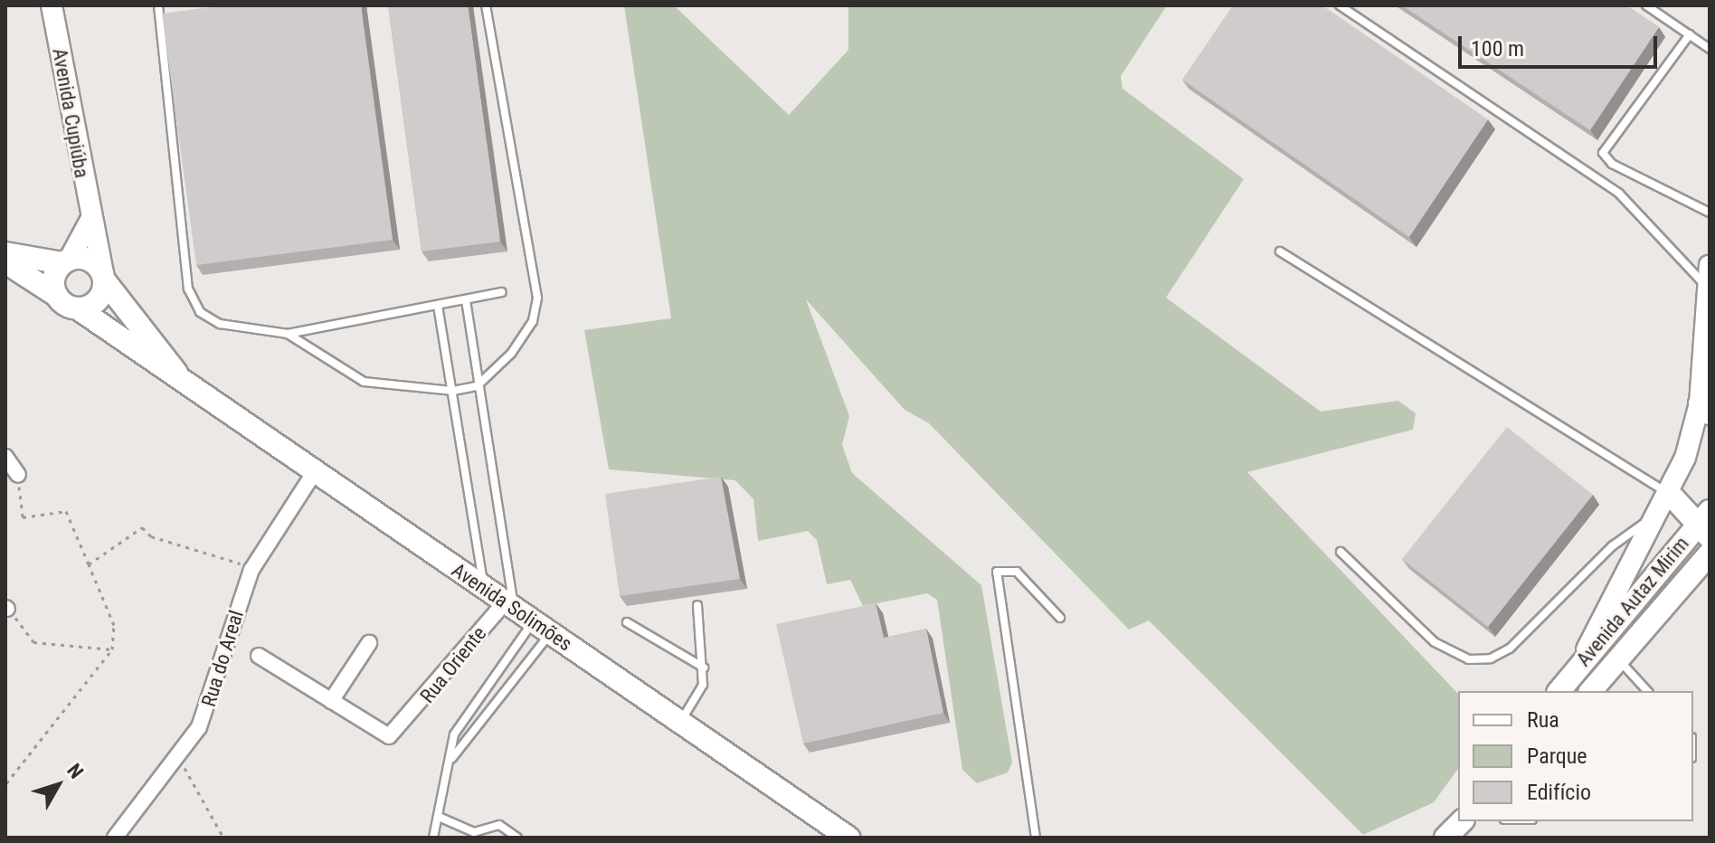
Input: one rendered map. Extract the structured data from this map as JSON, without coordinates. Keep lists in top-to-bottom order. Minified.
{"streets":{"main road":["Avenida Autaz Mirim","Avenida Solimões"],"street":["Avenida Cupiúba","Rua do Areal","Rua Oriente"]},"crossings":[["Avenida Cupiúba","Avenida Solimões"],["Avenida Solimões","Rua do Areal"],["Avenida Solimões","Rua Oriente"]],"legend":["Rua","Parque","Edifício"],"scale_bar":"100 m","north":"top right"}
